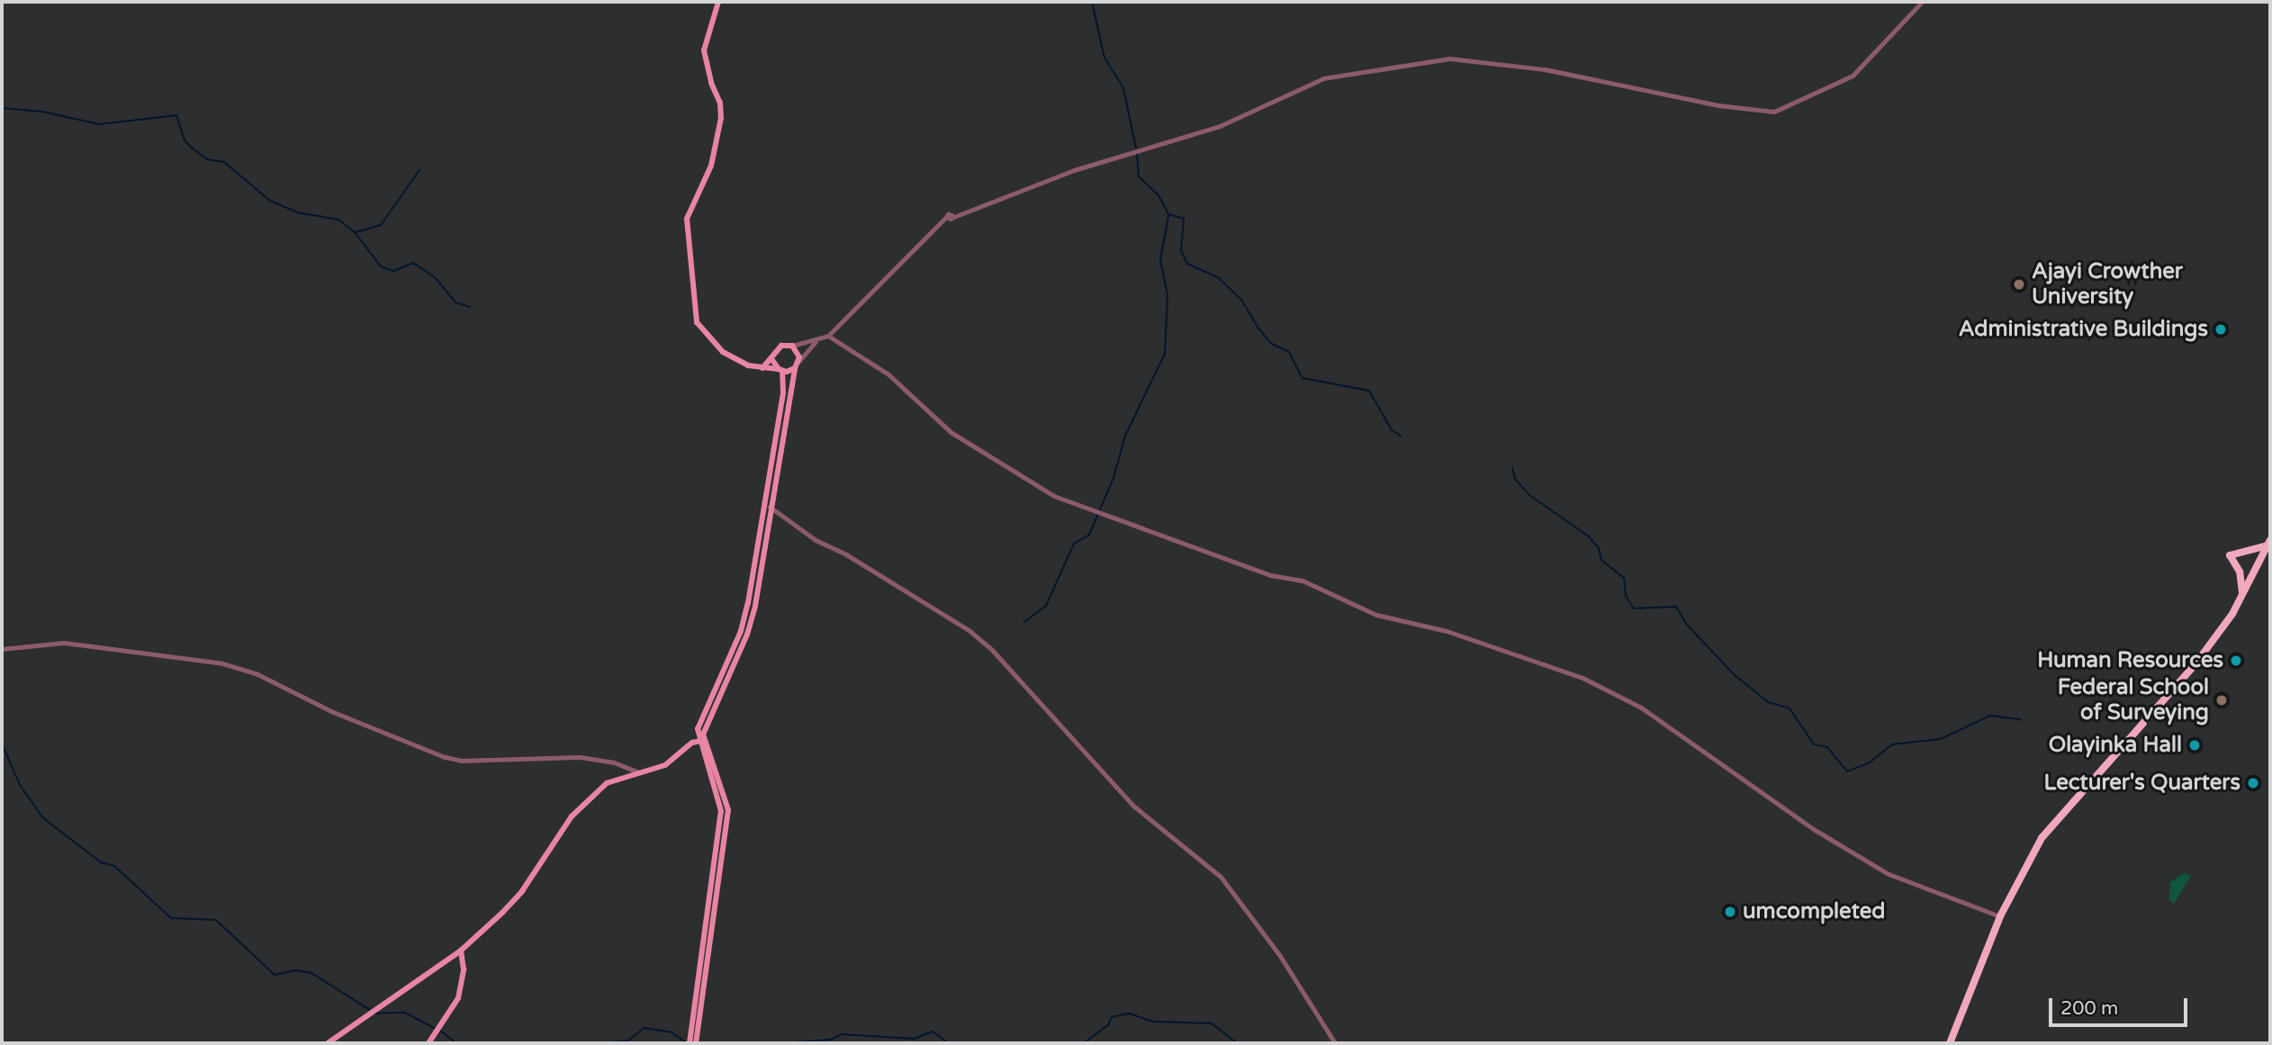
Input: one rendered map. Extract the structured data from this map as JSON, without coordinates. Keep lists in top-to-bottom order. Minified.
{"places":["Ajayi Crowther University","Administrative Buildings","Human Resources","Federal School of Surveying","Olayinka Hall","Lecturer's Quarters","umcompleted"],"scale_bar":"200 m"}
